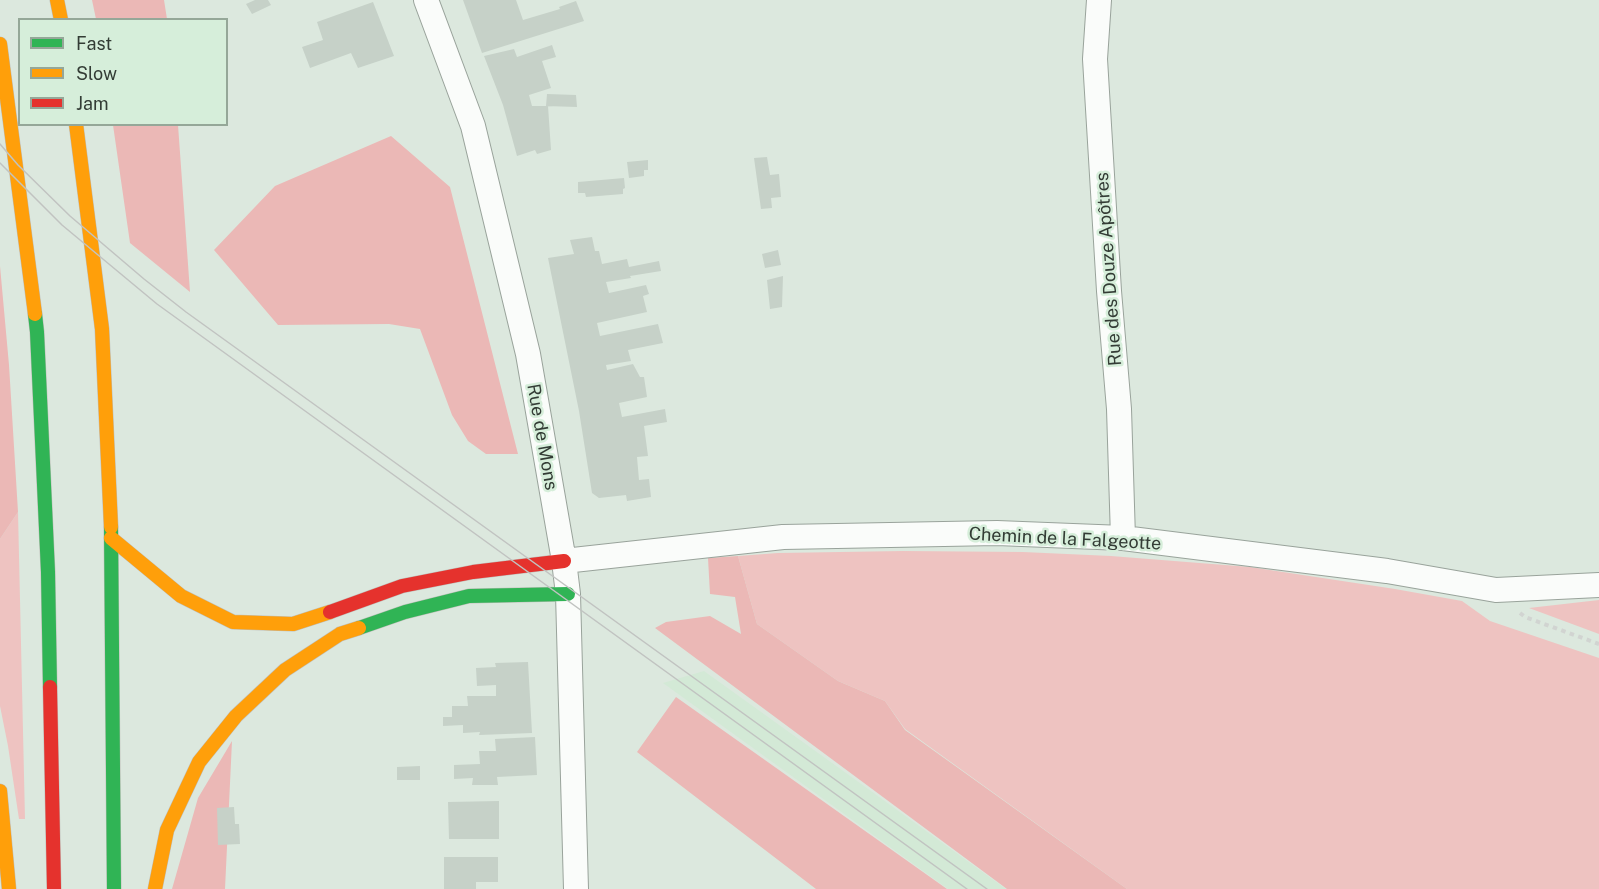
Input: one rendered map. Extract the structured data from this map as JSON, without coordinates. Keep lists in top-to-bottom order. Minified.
{"streets":{"street":["Rue des Douze Apôtres","Rue de Mons","Chemin de la Falgeotte"]},"crossings":[["Rue des Douze Apôtres","Chemin de la Falgeotte"],["Rue de Mons","Chemin de la Falgeotte"]],"legend":["Fast","Slow","Jam"]}
